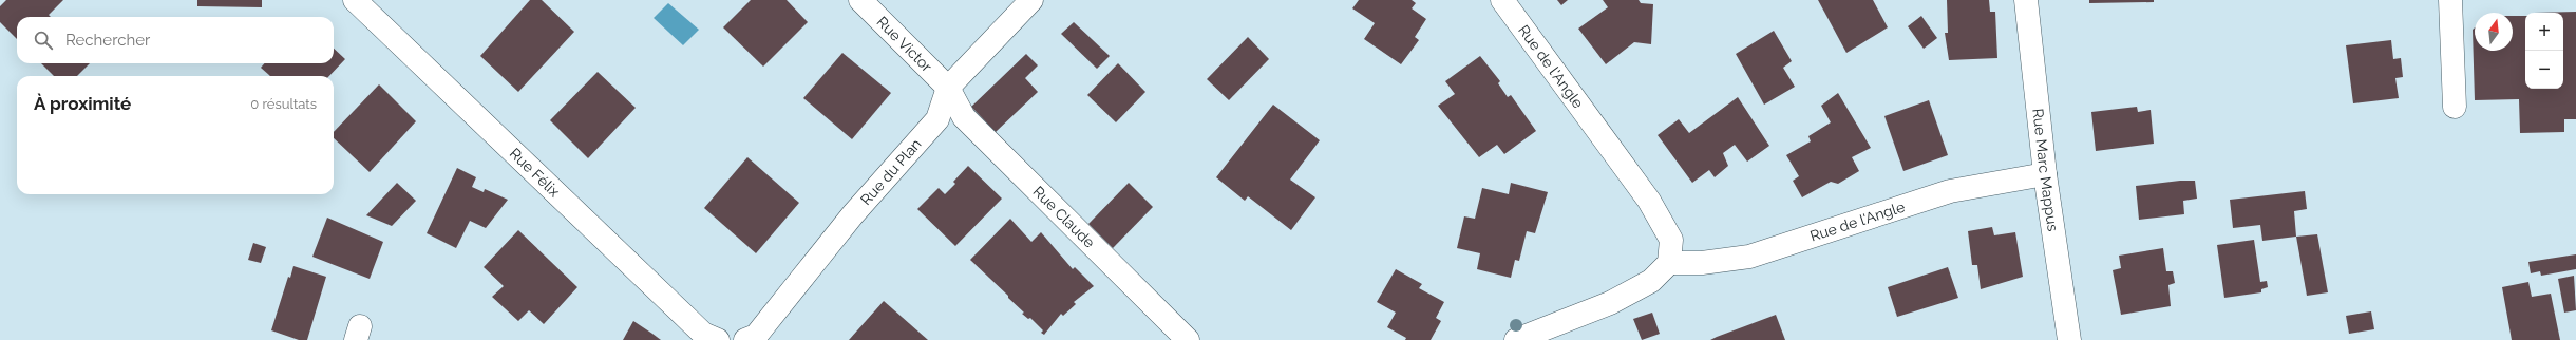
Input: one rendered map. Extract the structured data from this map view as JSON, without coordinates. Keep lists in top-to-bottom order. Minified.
{"streets":{"street":["Rue Victor","Rue de l'Angle","Rue Marc Mappus","Rue du Plan","Rue Félix","Rue Claude"]},"crossings":[["Rue Victor","Rue du Plan"],["Rue Victor","Rue Claude"],["Rue de l'Angle","Rue Marc Mappus"],["Rue du Plan","Rue Claude"]],"north":"top","page":{"map_buttons":["+","−"],"search":"Rechercher","heading":["À proximité","0 résultats"]}}
